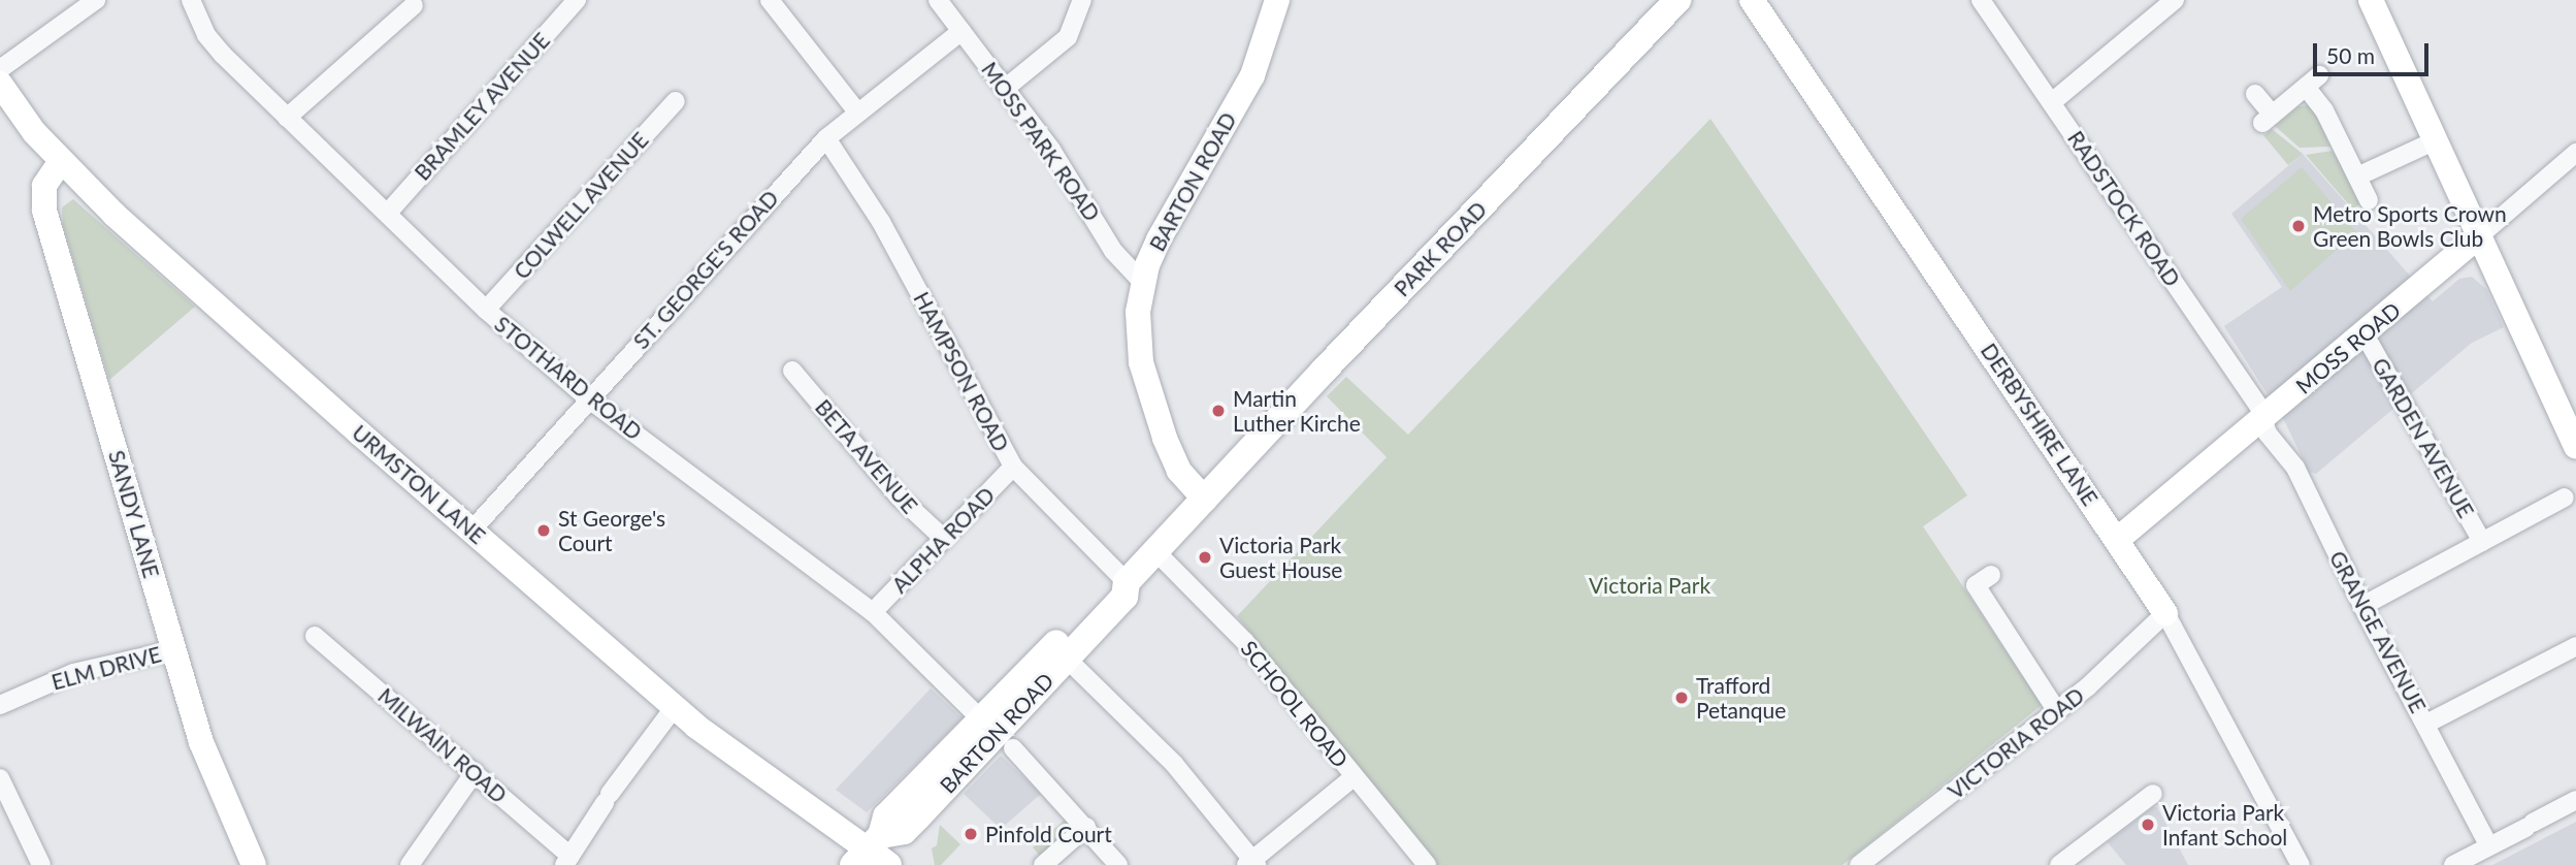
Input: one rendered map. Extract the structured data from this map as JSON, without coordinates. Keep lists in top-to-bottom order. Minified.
{"streets":{"main road":["BARTON ROAD","PARK ROAD"],"street":["BRAMLEY AVENUE","MOSS PARK ROAD","COLWELL AVENUE","RADSTOCK ROAD","ST. GEORGE'S ROAD","MOSS ROAD","HAMPSON ROAD","STOTHARD ROAD","DERBYSHIRE LANE","GARDEN AVENUE","BETA AVENUE","URMSTON LANE","SANDY LANE","ALPHA ROAD","GRANGE AVENUE","ELM DRIVE","SCHOOL ROAD","VICTORIA ROAD","MILWAIN ROAD"]},"crossings":[["BRAMLEY AVENUE","STOTHARD ROAD"],["MOSS PARK ROAD","BARTON ROAD"],["MOSS PARK ROAD","ST. GEORGE'S ROAD"],["BARTON ROAD","PARK ROAD"],["BARTON ROAD","HAMPSON ROAD"],["BARTON ROAD","STOTHARD ROAD"],["BARTON ROAD","URMSTON LANE"],["BARTON ROAD","SCHOOL ROAD"],["COLWELL AVENUE","STOTHARD ROAD"],["RADSTOCK ROAD","MOSS ROAD"],["RADSTOCK ROAD","GRANGE AVENUE"],["ST. GEORGE'S ROAD","HAMPSON ROAD"],["ST. GEORGE'S ROAD","STOTHARD ROAD"],["ST. GEORGE'S ROAD","URMSTON LANE"],["MOSS ROAD","DERBYSHIRE LANE"],["MOSS ROAD","GARDEN AVENUE"],["MOSS ROAD","GRANGE AVENUE"],["HAMPSON ROAD","ALPHA ROAD"],["STOTHARD ROAD","ALPHA ROAD"],["DERBYSHIRE LANE","VICTORIA ROAD"],["BETA AVENUE","ALPHA ROAD"],["URMSTON LANE","SANDY LANE"],["SANDY LANE","ELM DRIVE"]],"parks":["Victoria Park"],"places":["Metro Sports Crown Green Bowls Club","Martin Luther Kirche","St George's Court","Victoria Park Guest House","Trafford Petanque","Victoria Park Infant School","Pinfold Court"],"scale_bar":"50 m"}
